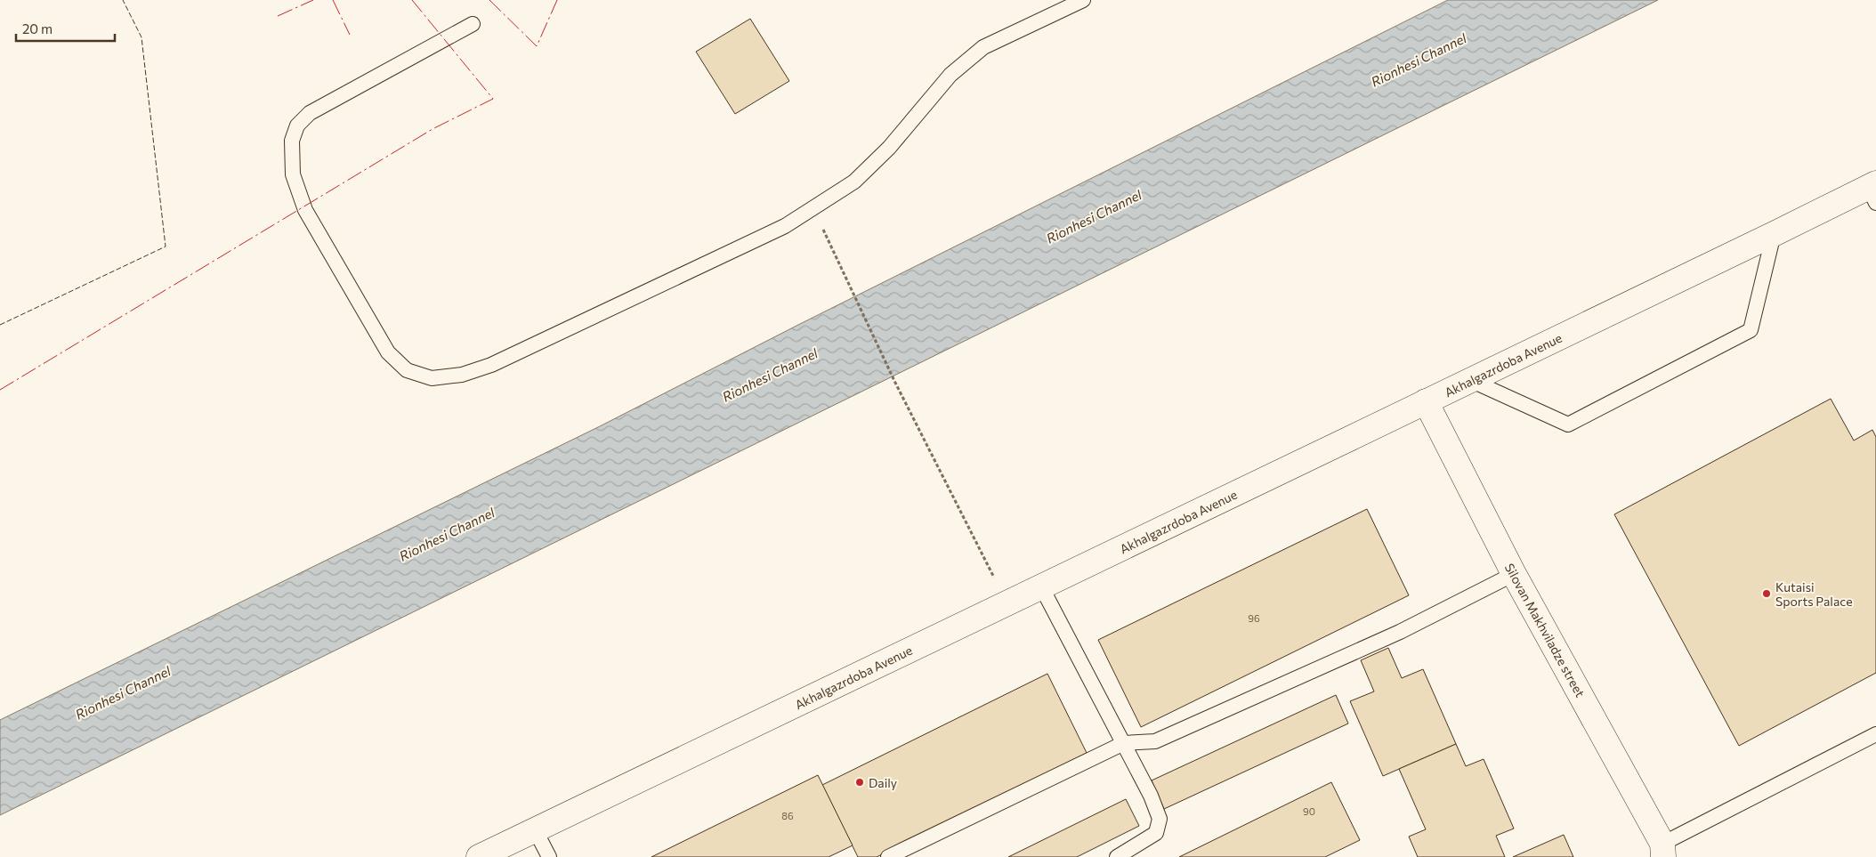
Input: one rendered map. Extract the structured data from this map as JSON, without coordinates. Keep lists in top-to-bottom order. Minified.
{"streets":{"main road":["Akhalgazrdoba Avenue","Silovan Makhviladze street"]},"crossings":[["Akhalgazrdoba Avenue","Silovan Makhviladze street"]],"water":["Rionhesi Channel"],"places":["Kutaisi Sports Palace","Daily"],"house_numbers":["96","90","86"],"scale_bar":"20 m"}
